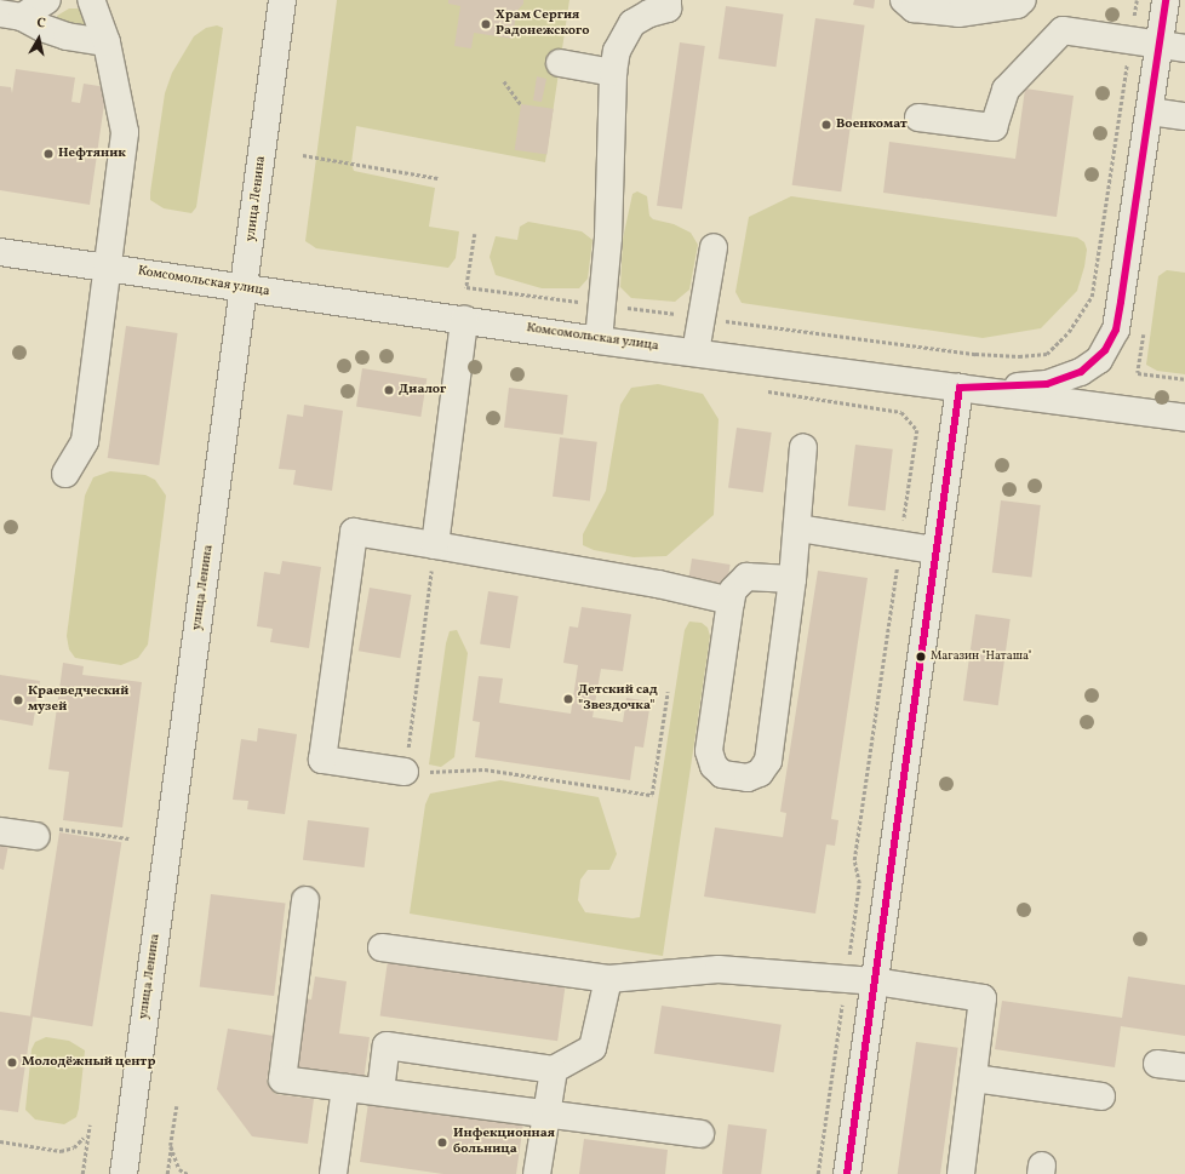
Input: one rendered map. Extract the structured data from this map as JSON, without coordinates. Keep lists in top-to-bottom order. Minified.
{"streets":{"street":["улица Ленина","Комсомольская улица"]},"crossings":[["улица Ленина","Комсомольская улица"]],"places":["Храм Сергия Радонежского","Военкомат","Нефтяник","Диалог","Магазин \"Наташа\"","Детский сад \"Звездочка\"","Краеведческий музей","Молодёжный центр","Инфекционная больница"],"north":"top"}
